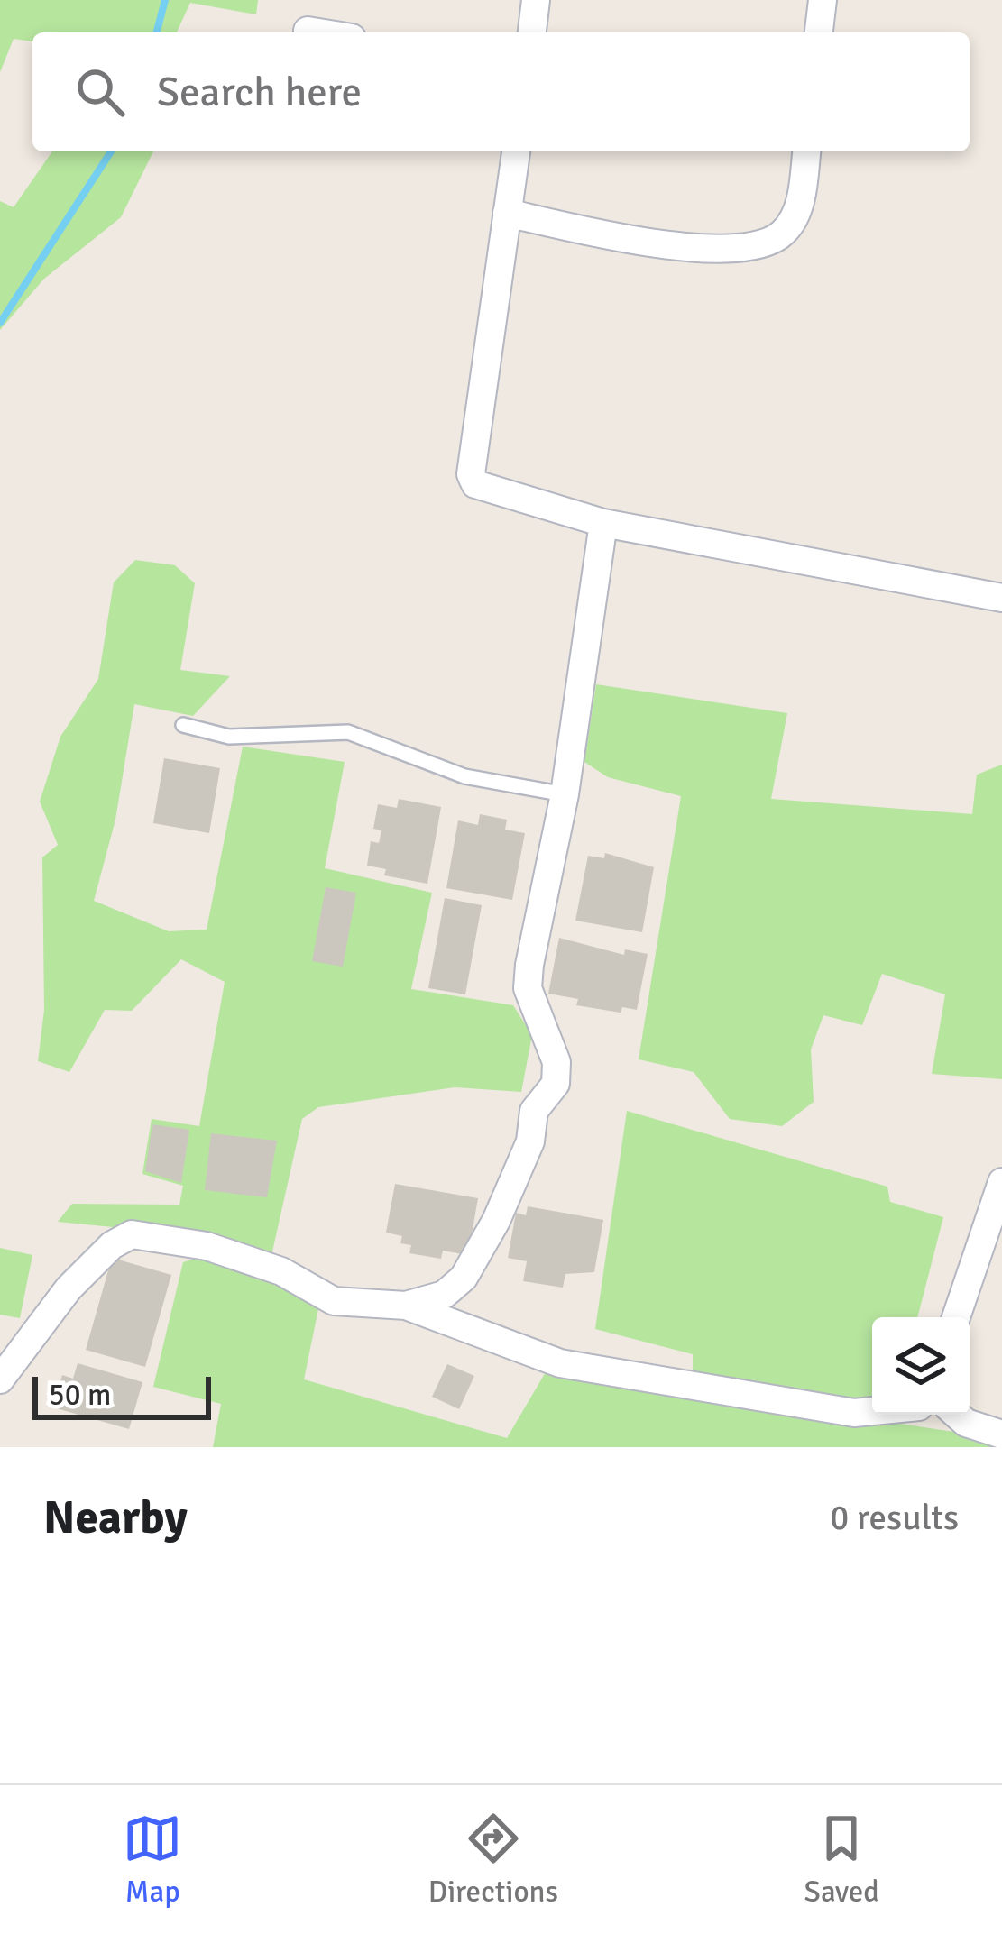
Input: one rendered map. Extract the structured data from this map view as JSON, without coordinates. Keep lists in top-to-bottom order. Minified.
{"scale_bar":"50 m","page":{"search":"Search here","scale":"50 m","heading":["Nearby","0 results"],"nav":["Map","Directions","Saved"]}}
